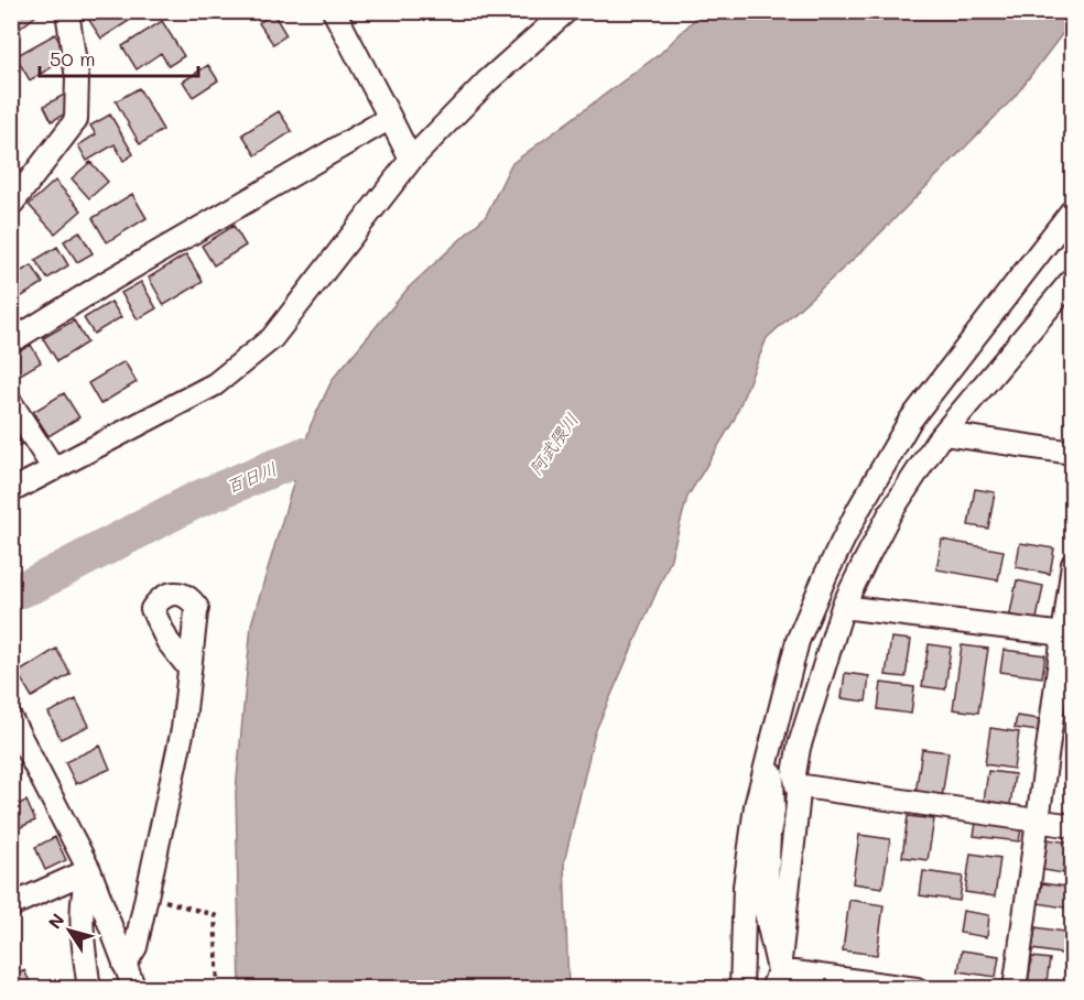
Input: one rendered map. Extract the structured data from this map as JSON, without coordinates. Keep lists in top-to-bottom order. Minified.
{"water":["阿武隈川","百日川"],"scale_bar":"50 m","north":"top left"}
